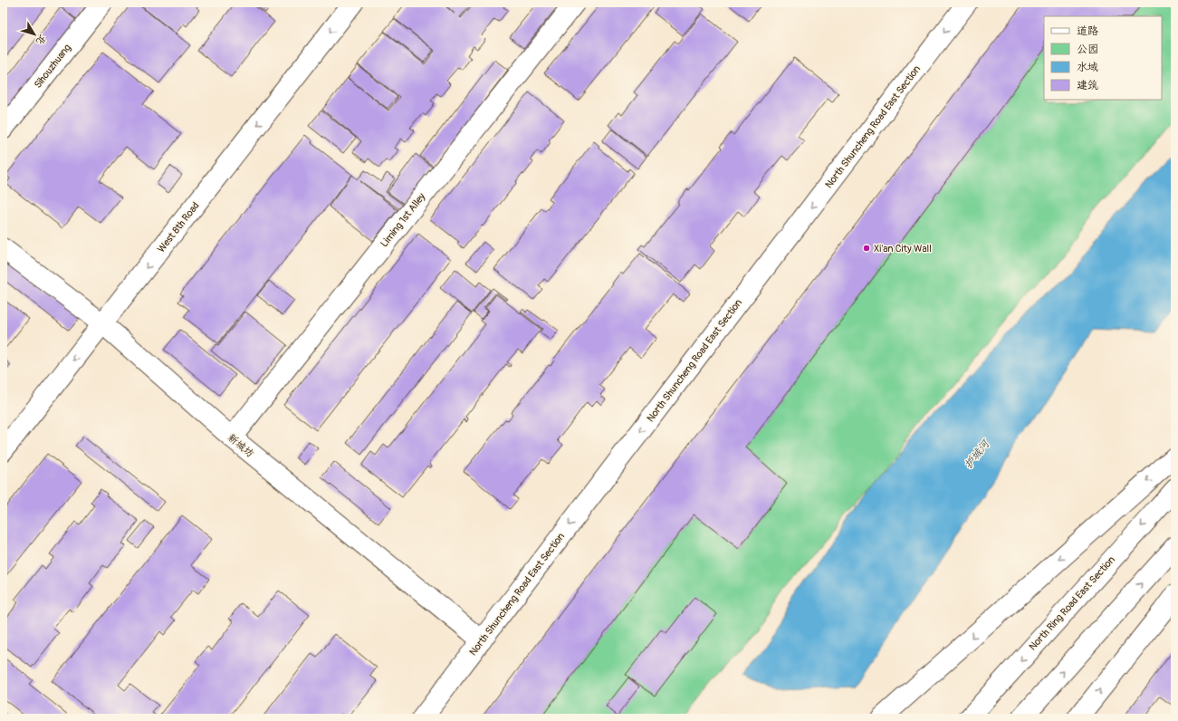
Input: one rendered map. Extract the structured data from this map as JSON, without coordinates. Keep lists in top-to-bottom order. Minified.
{"streets":{"street":["Sihouzhuang","North Shuncheng Road East Section","Liming 1st Alley","West 8th Road","新城坊","North Ring Road East Section"]},"crossings":[["North Shuncheng Road East Section","新城坊"],["Liming 1st Alley","新城坊"],["West 8th Road","新城坊"]],"one_way":["North Shuncheng Road East Section","West 8th Road"],"water":["护城河"],"places":["Xi'an City Wall"],"legend":["道路","公园","水域","建筑"],"north":"bottom right"}
